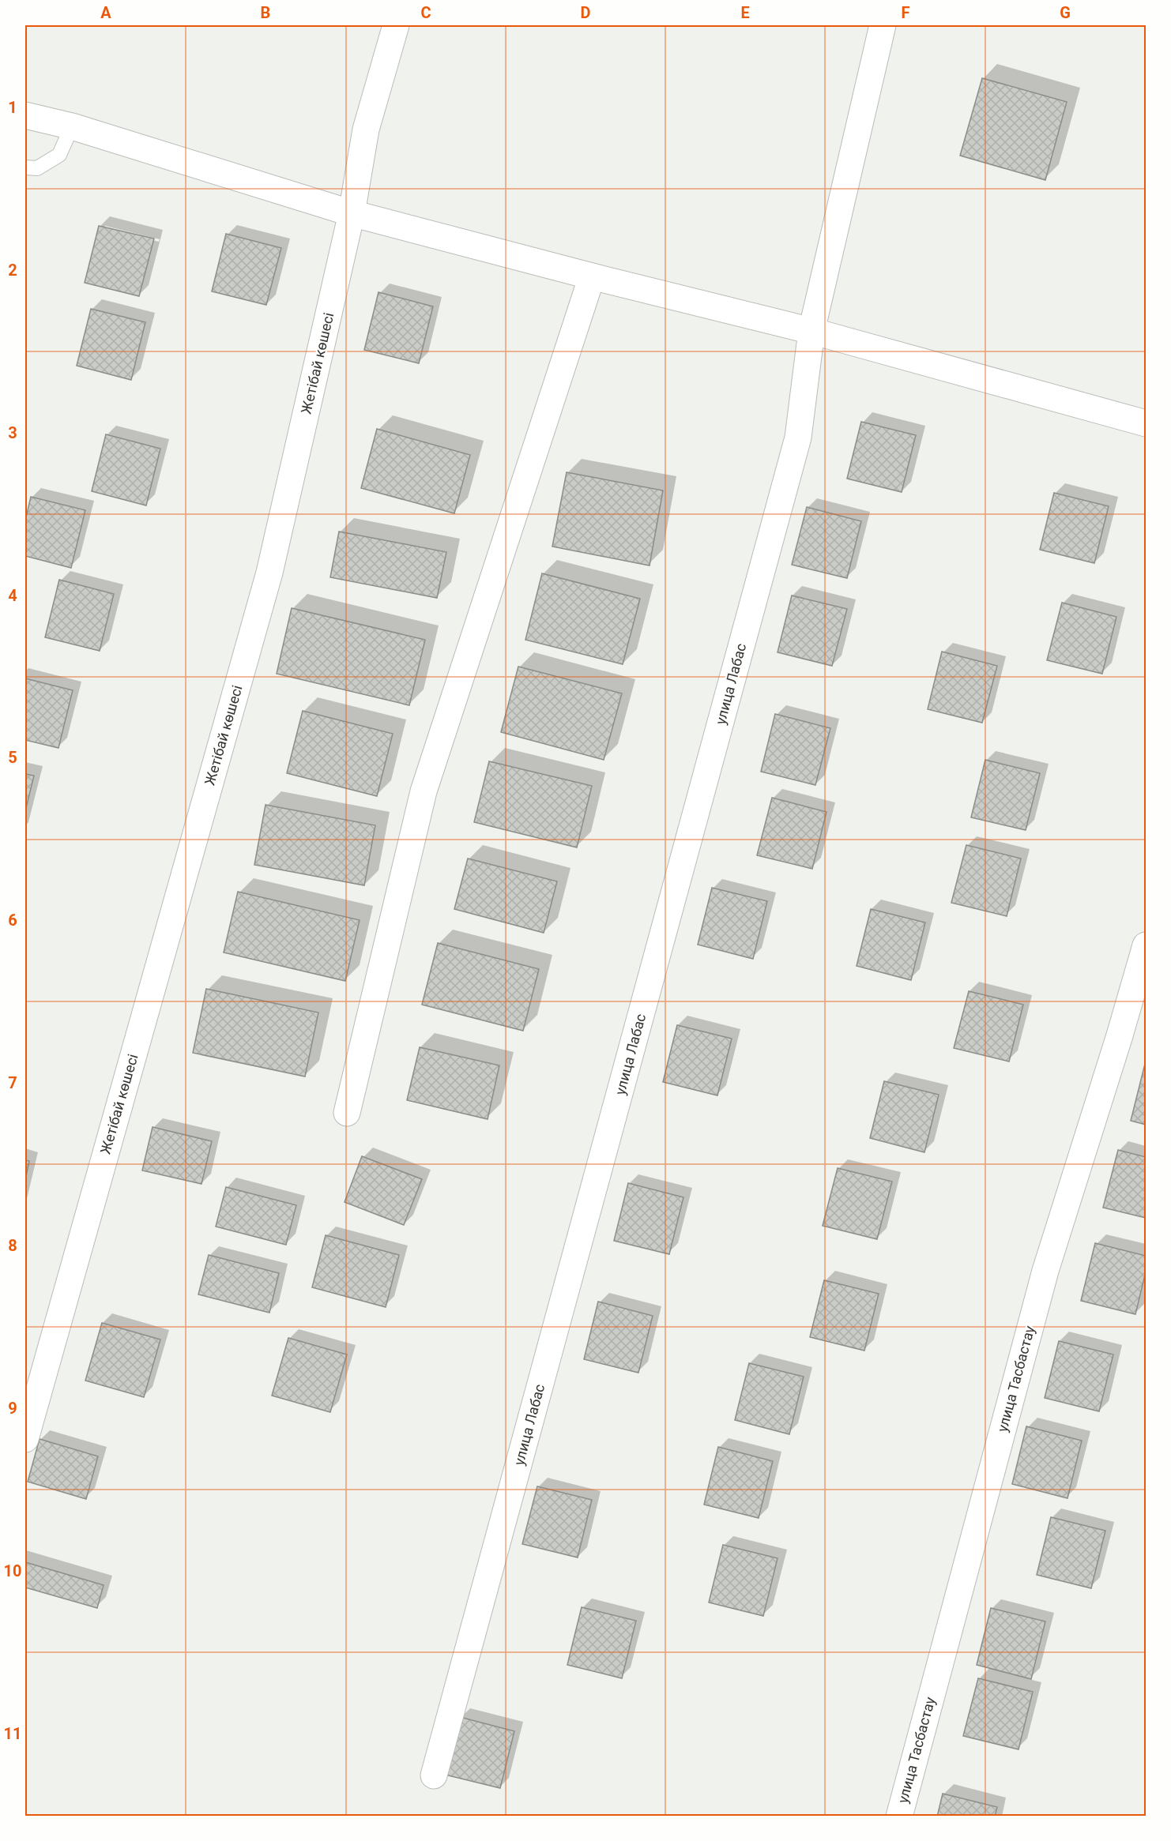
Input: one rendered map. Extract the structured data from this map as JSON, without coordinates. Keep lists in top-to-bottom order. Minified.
{"streets":{"street":["Жетібай көшесі","улица Лабас","улица Тасбастау"]},"grid":{"columns":["A","B","C","D","E","F","G"],"rows":["1","2","3","4","5","6","7","8","9","10","11"]}}
